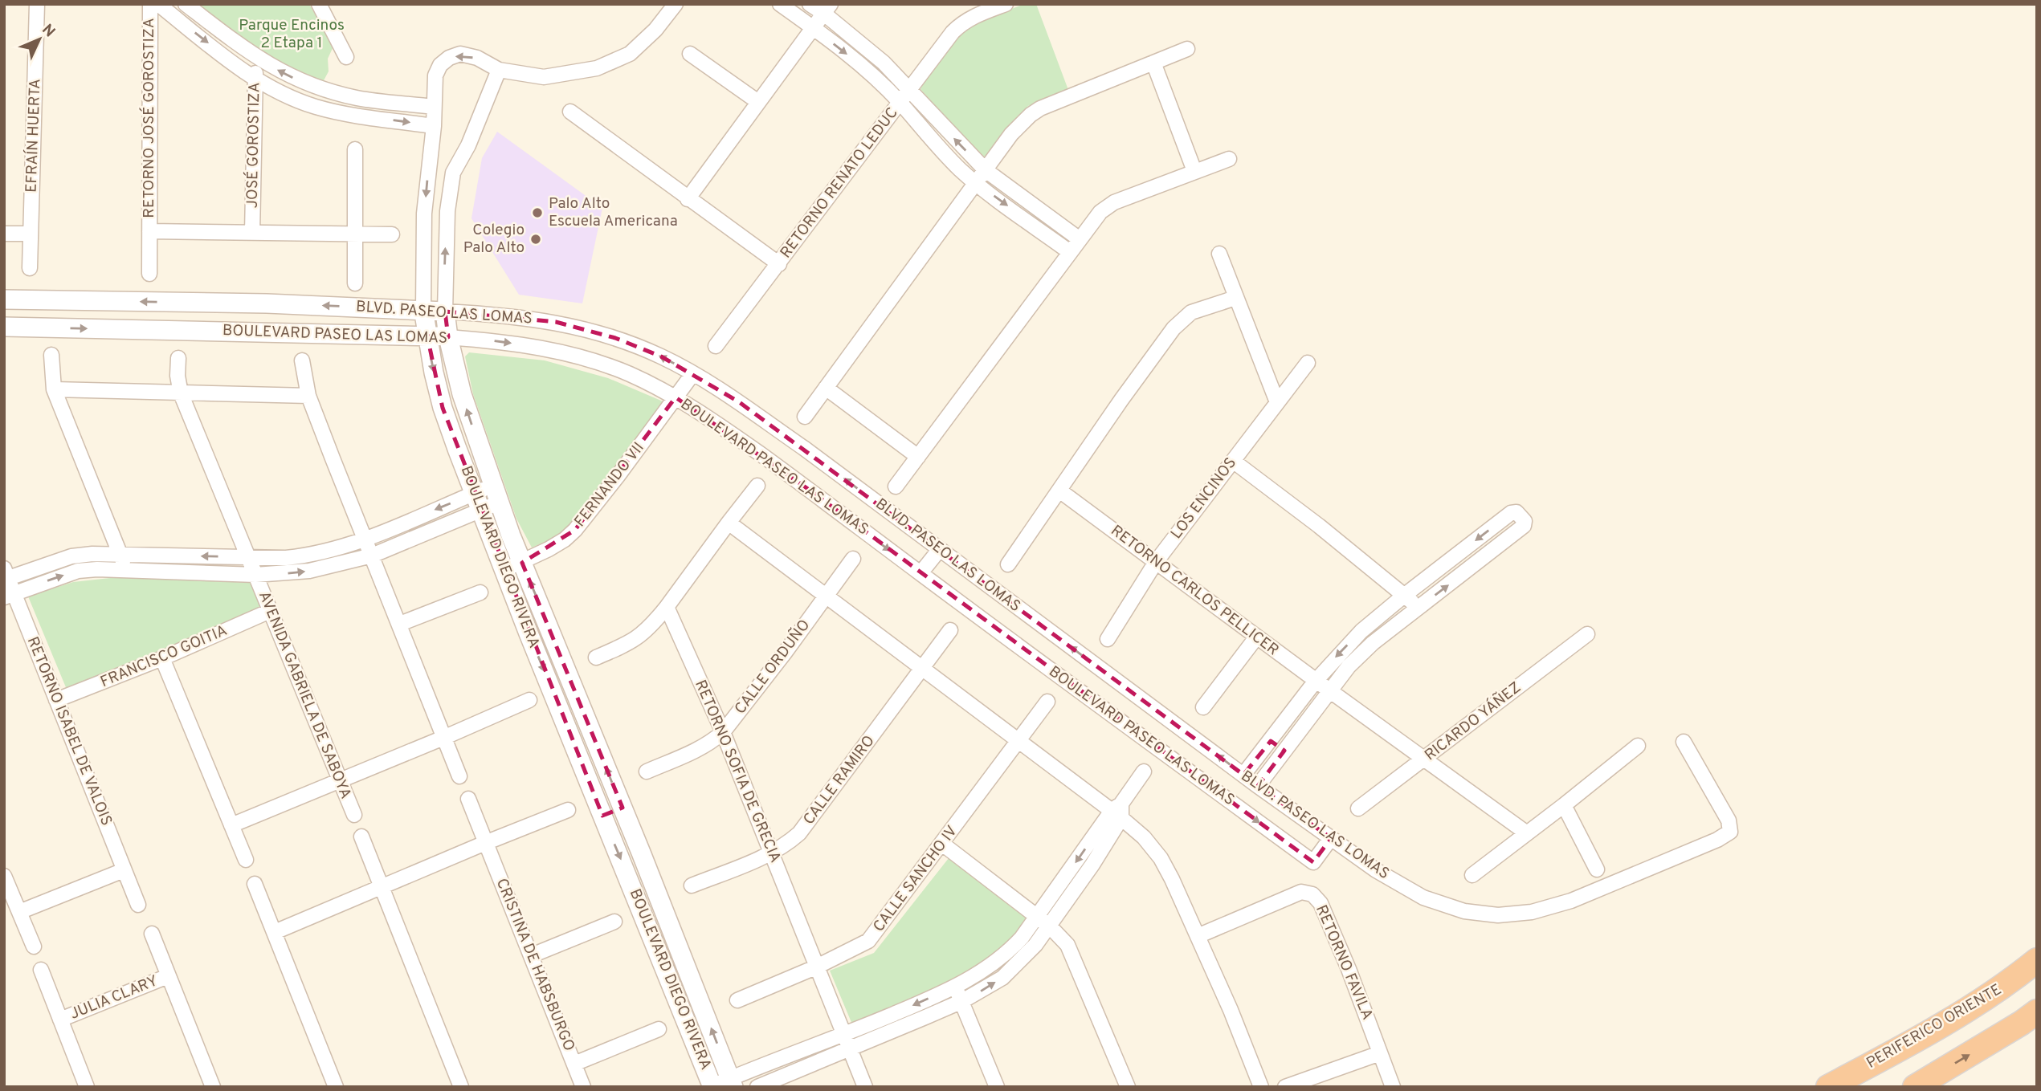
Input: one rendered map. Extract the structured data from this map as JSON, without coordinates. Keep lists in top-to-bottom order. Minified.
{"streets":{"highway":["PERIFERICO ORIENTE"],"street":["RETORNO JOSÉ GOROSTIZA","EFRAÍN HUERTA","JOSÉ GOROSTIZA","RETORNO RENATO LEDUC","BLVD. PASEO LAS LOMAS","BOULEVARD PASEO LAS LOMAS","FERNANDO VII","LOS ENCINOS","BOULEVARD DIEGO RIVERA","RETORNO CARLOS PELLICER","FRANCISCO GOITIA","CALLE ORDUÑO","AVENIDA GABRIELA DE SABOYA","RICARDO YÁÑEZ","RETORNO ISABEL DE VALOIS","RETORNO SOFIA DE GRECIA","CALLE RAMIRO","CALLE SANCHO IV","RETORNO FAVILA","CRISTINA DE HABSBURGO","JULIA CLARY"]},"crossings":[["RETORNO JOSÉ GOROSTIZA","JOSÉ GOROSTIZA"],["BLVD. PASEO LAS LOMAS","BOULEVARD PASEO LAS LOMAS"],["BLVD. PASEO LAS LOMAS","FERNANDO VII"],["BLVD. PASEO LAS LOMAS","BOULEVARD DIEGO RIVERA"],["BOULEVARD PASEO LAS LOMAS","FERNANDO VII"],["BOULEVARD PASEO LAS LOMAS","BOULEVARD DIEGO RIVERA"],["FERNANDO VII","BOULEVARD DIEGO RIVERA"],["LOS ENCINOS","RETORNO CARLOS PELLICER"],["BOULEVARD DIEGO RIVERA","RETORNO SOFIA DE GRECIA"],["RETORNO CARLOS PELLICER","RICARDO YÁÑEZ"],["FRANCISCO GOITIA","AVENIDA GABRIELA DE SABOYA"],["FRANCISCO GOITIA","RETORNO ISABEL DE VALOIS"],["CALLE ORDUÑO","RETORNO SOFIA DE GRECIA"],["RETORNO SOFIA DE GRECIA","CALLE RAMIRO"],["RETORNO SOFIA DE GRECIA","CALLE SANCHO IV"]],"parks":["Parque Encinos 2 Etapa 1"],"places":["Palo Alto Escuela Americana","Colegio Palo Alto"],"north":"top right"}
